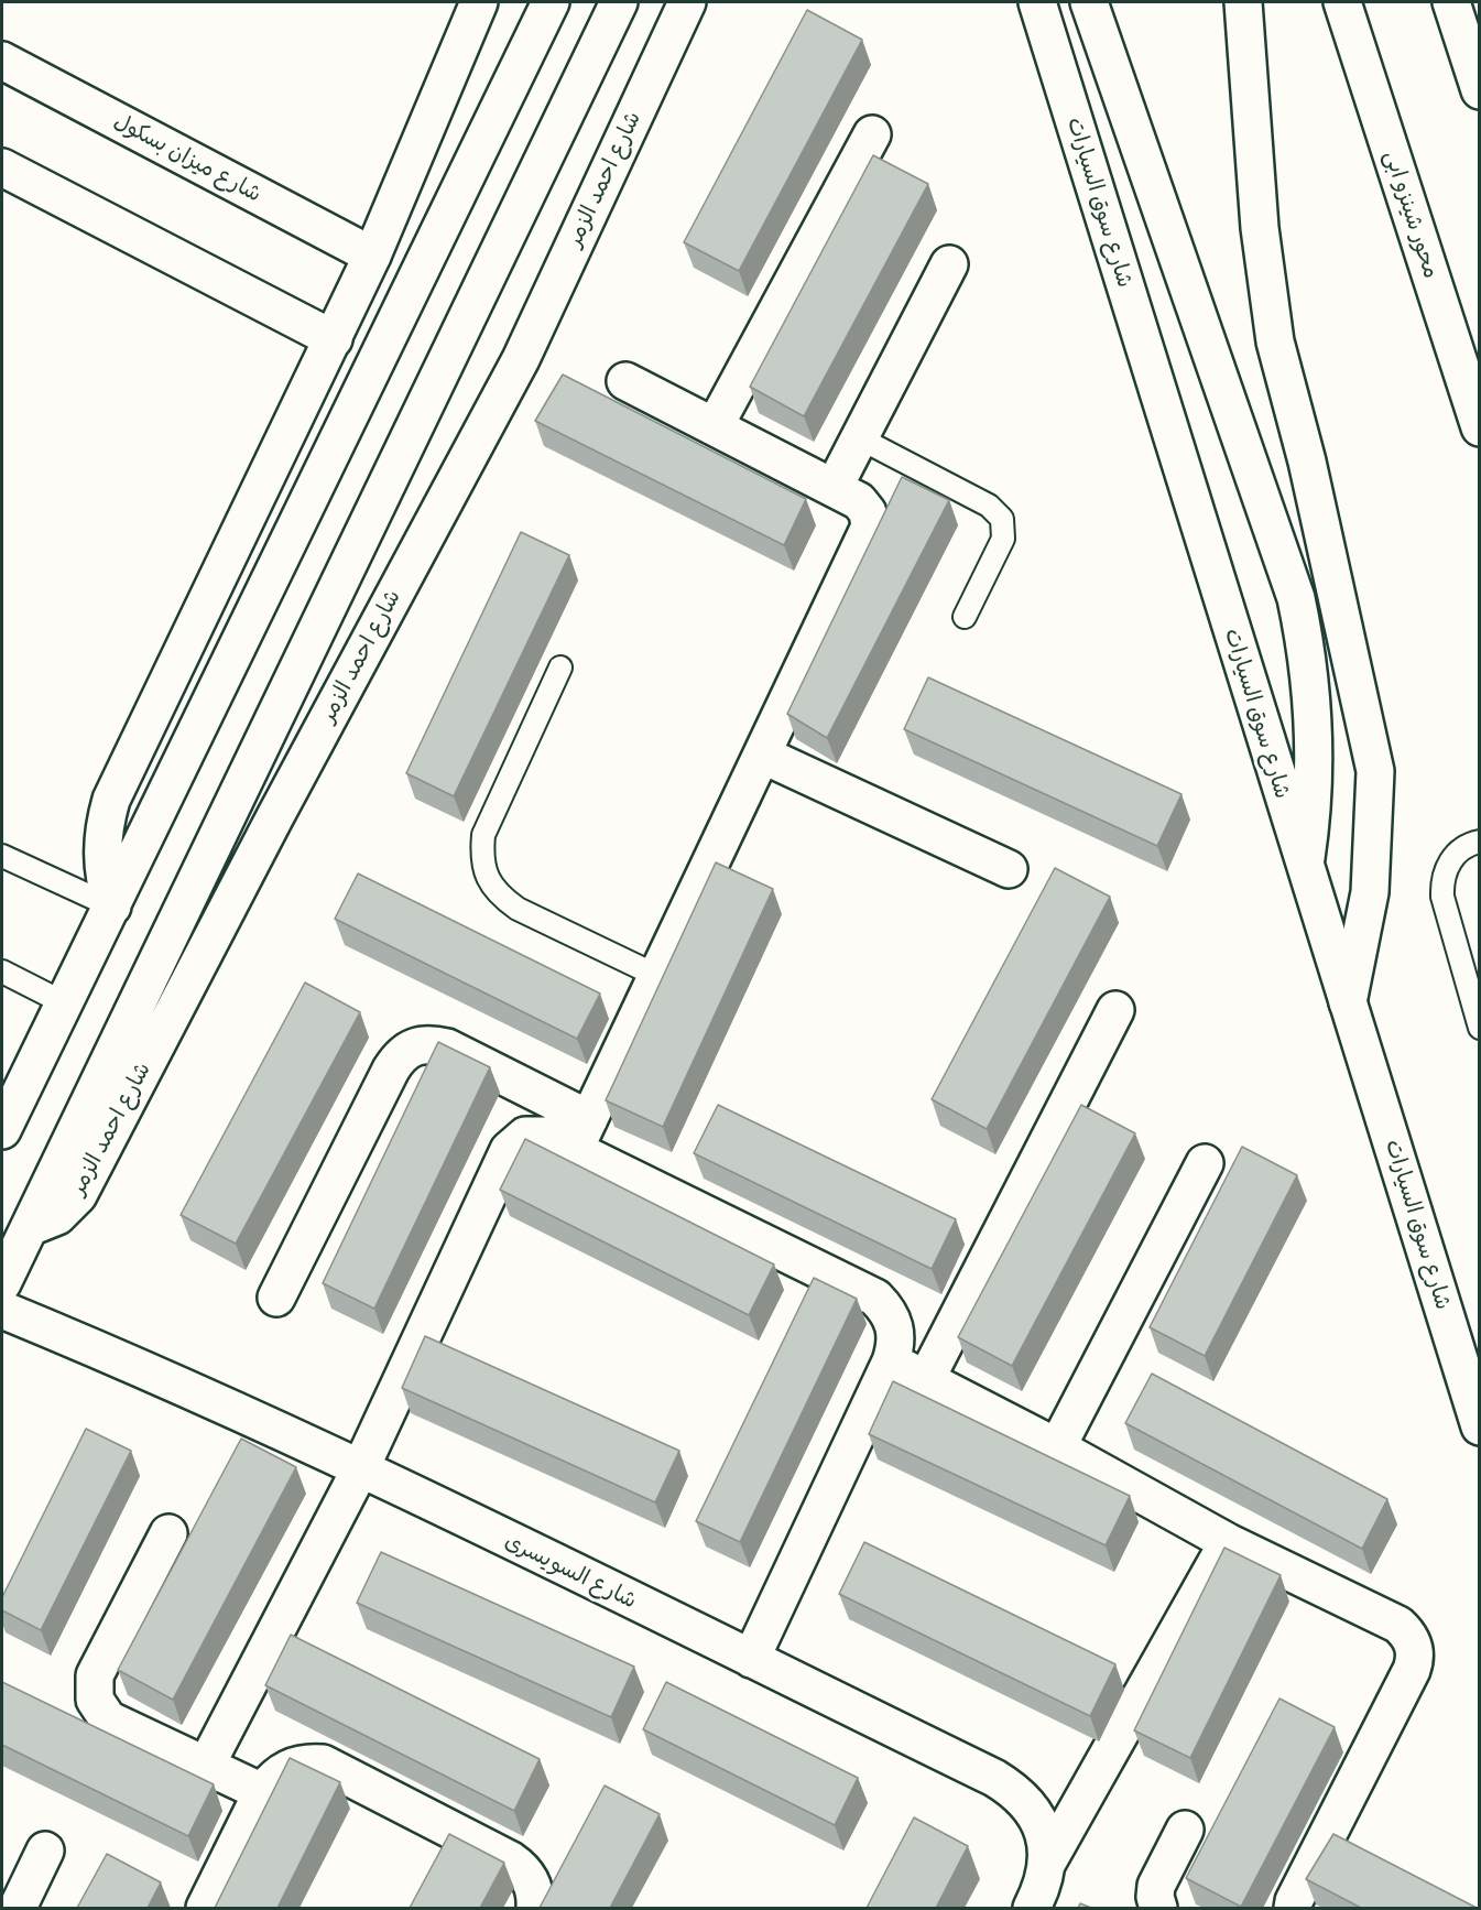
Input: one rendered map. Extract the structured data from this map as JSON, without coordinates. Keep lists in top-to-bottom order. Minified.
{"streets":{"street":["شارع ميزان بسكول","شارع احمد الزمر","شارع سوق السيارات","محور شينزو ابى","شارع السويسرى"]}}
